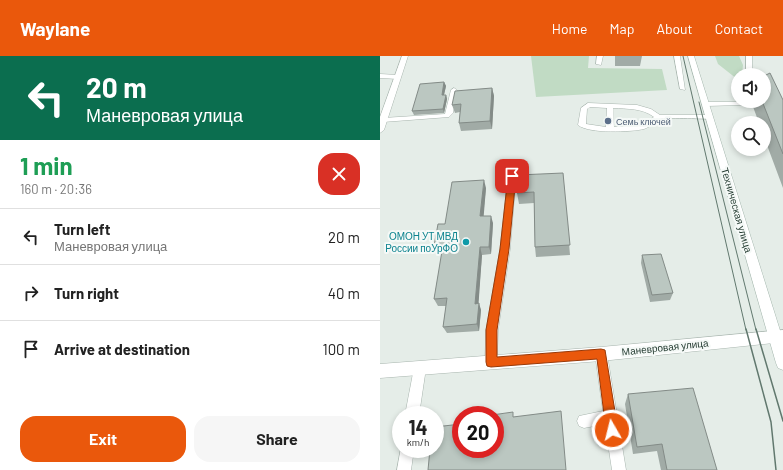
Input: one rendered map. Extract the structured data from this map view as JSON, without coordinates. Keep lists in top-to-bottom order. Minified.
{"streets":{"street":["Техническая улица","Маневровая улица"]},"crossings":[["Техническая улица","Маневровая улица"]],"places":["Семь ключей","ОМОН УТ МВД России поУрФО"],"page":{"header":"Waylane","nav":["Home","Map","About","Contact"],"turn":["20 m","Маневровая улица"],"heading":["1 min","160 m · 20:36"],"list":[{"name":"Turn left","note":"Маневровая улица","value":"20 m"},{"name":"Turn right","value":"40 m"},{"name":"Arrive at destination","value":"100 m"}],"speed":"14 km/h","limit":"20","buttons":["Exit","Share"]}}
